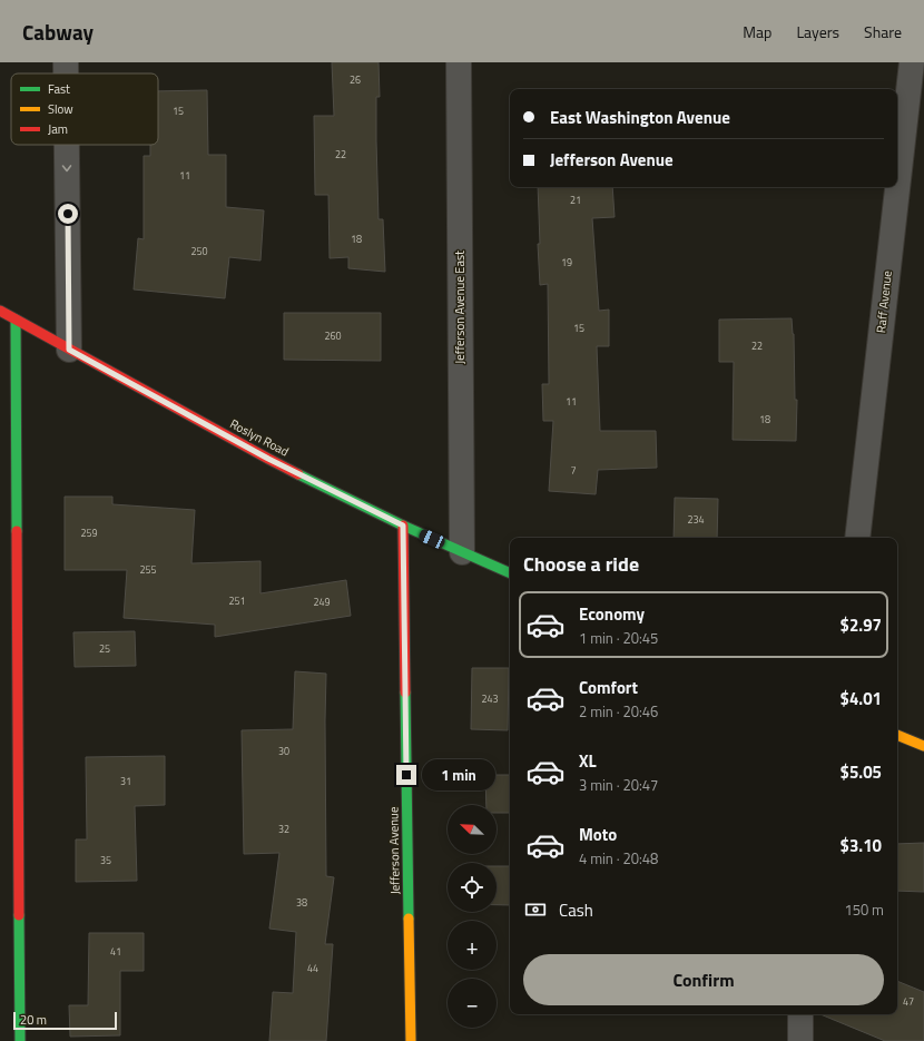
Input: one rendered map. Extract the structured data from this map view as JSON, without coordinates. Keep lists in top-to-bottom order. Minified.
{"streets":{"street":["Raff Avenue","Jefferson Avenue East","Roslyn Road","Jefferson Avenue"]},"crossings":[["Jefferson Avenue East","Roslyn Road"],["Roslyn Road","Jefferson Avenue"]],"house_numbers":["26","15","22","11","21","18","250","19","15","260","22","11","18","7","234","259","255","251","249","25","243","30","31","32","35","38","41","44","47"],"legend":["Fast","Slow","Jam"],"scale_bar":"20 m","north":"top left","page":{"header":"Cabway","nav":["Map","Layers","Share"],"banner":["East Washington Avenue","Jefferson Avenue"],"heading":"Choose a ride","list":[{"name":"Economy","note":"1 min · 20:45","value":"$2.97"},{"name":"Comfort","note":"2 min · 20:46","value":"$4.01"},{"name":"XL","note":"3 min · 20:47","value":"$5.05"},{"name":"Moto","note":"4 min · 20:48","value":"$3.10"}],"bubble":"1 min","map_buttons":["+","−"],"pay":["Cash","150 m"],"buttons":"Confirm","scale":"20 m"}}
